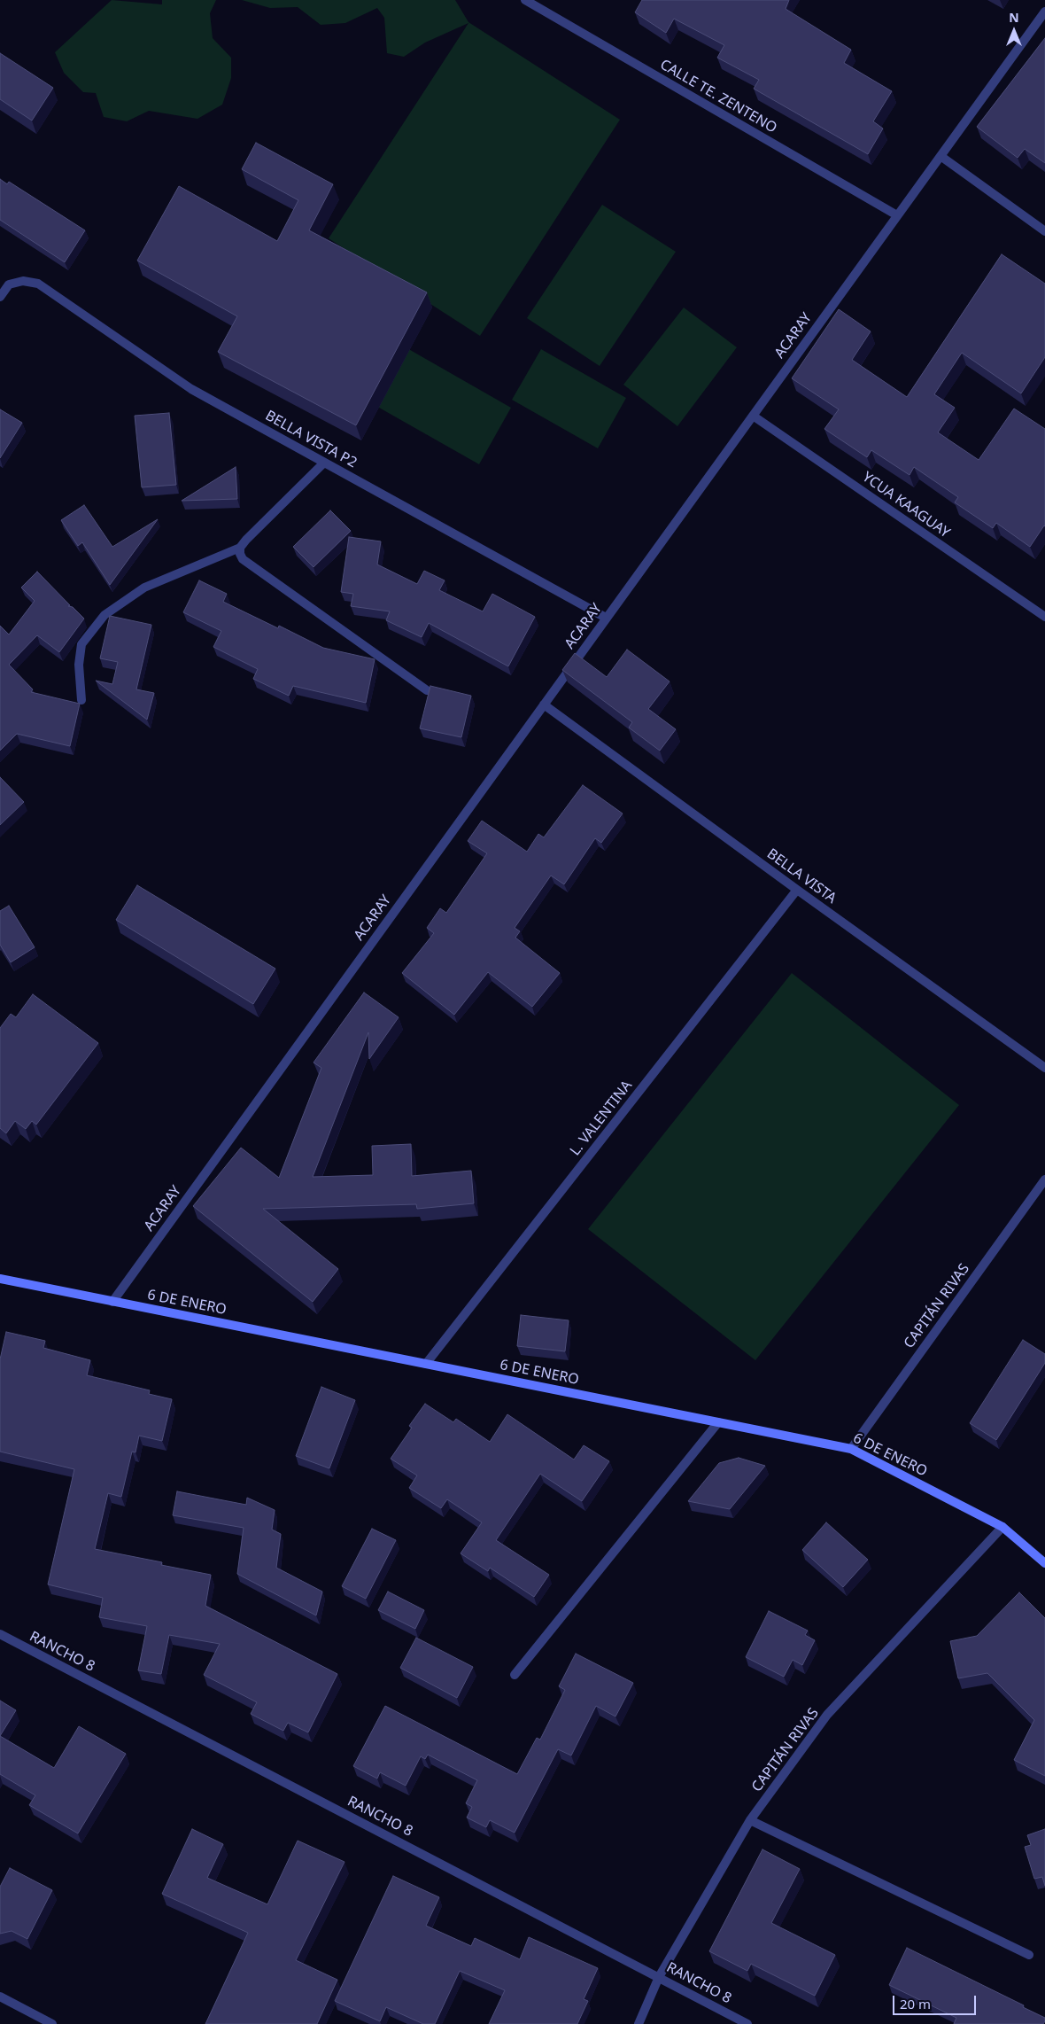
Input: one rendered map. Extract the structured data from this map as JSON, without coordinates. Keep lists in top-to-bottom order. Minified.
{"streets":{"main road":["6 DE ENERO"],"street":["CALLE TE. ZENTENO","ACARAY","BELLA VISTA P2","YCUA KAAGUAY","BELLA VISTA","L. VALENTINA","CAPITÁN RIVAS","RANCHO 8"]},"crossings":[["CALLE TE. ZENTENO","ACARAY"],["ACARAY","BELLA VISTA P2"],["ACARAY","YCUA KAAGUAY"],["ACARAY","BELLA VISTA"],["ACARAY","6 DE ENERO"],["BELLA VISTA","L. VALENTINA"],["L. VALENTINA","6 DE ENERO"],["6 DE ENERO","CAPITÁN RIVAS"],["CAPITÁN RIVAS","RANCHO 8"]],"scale_bar":"20 m","north":"top"}
